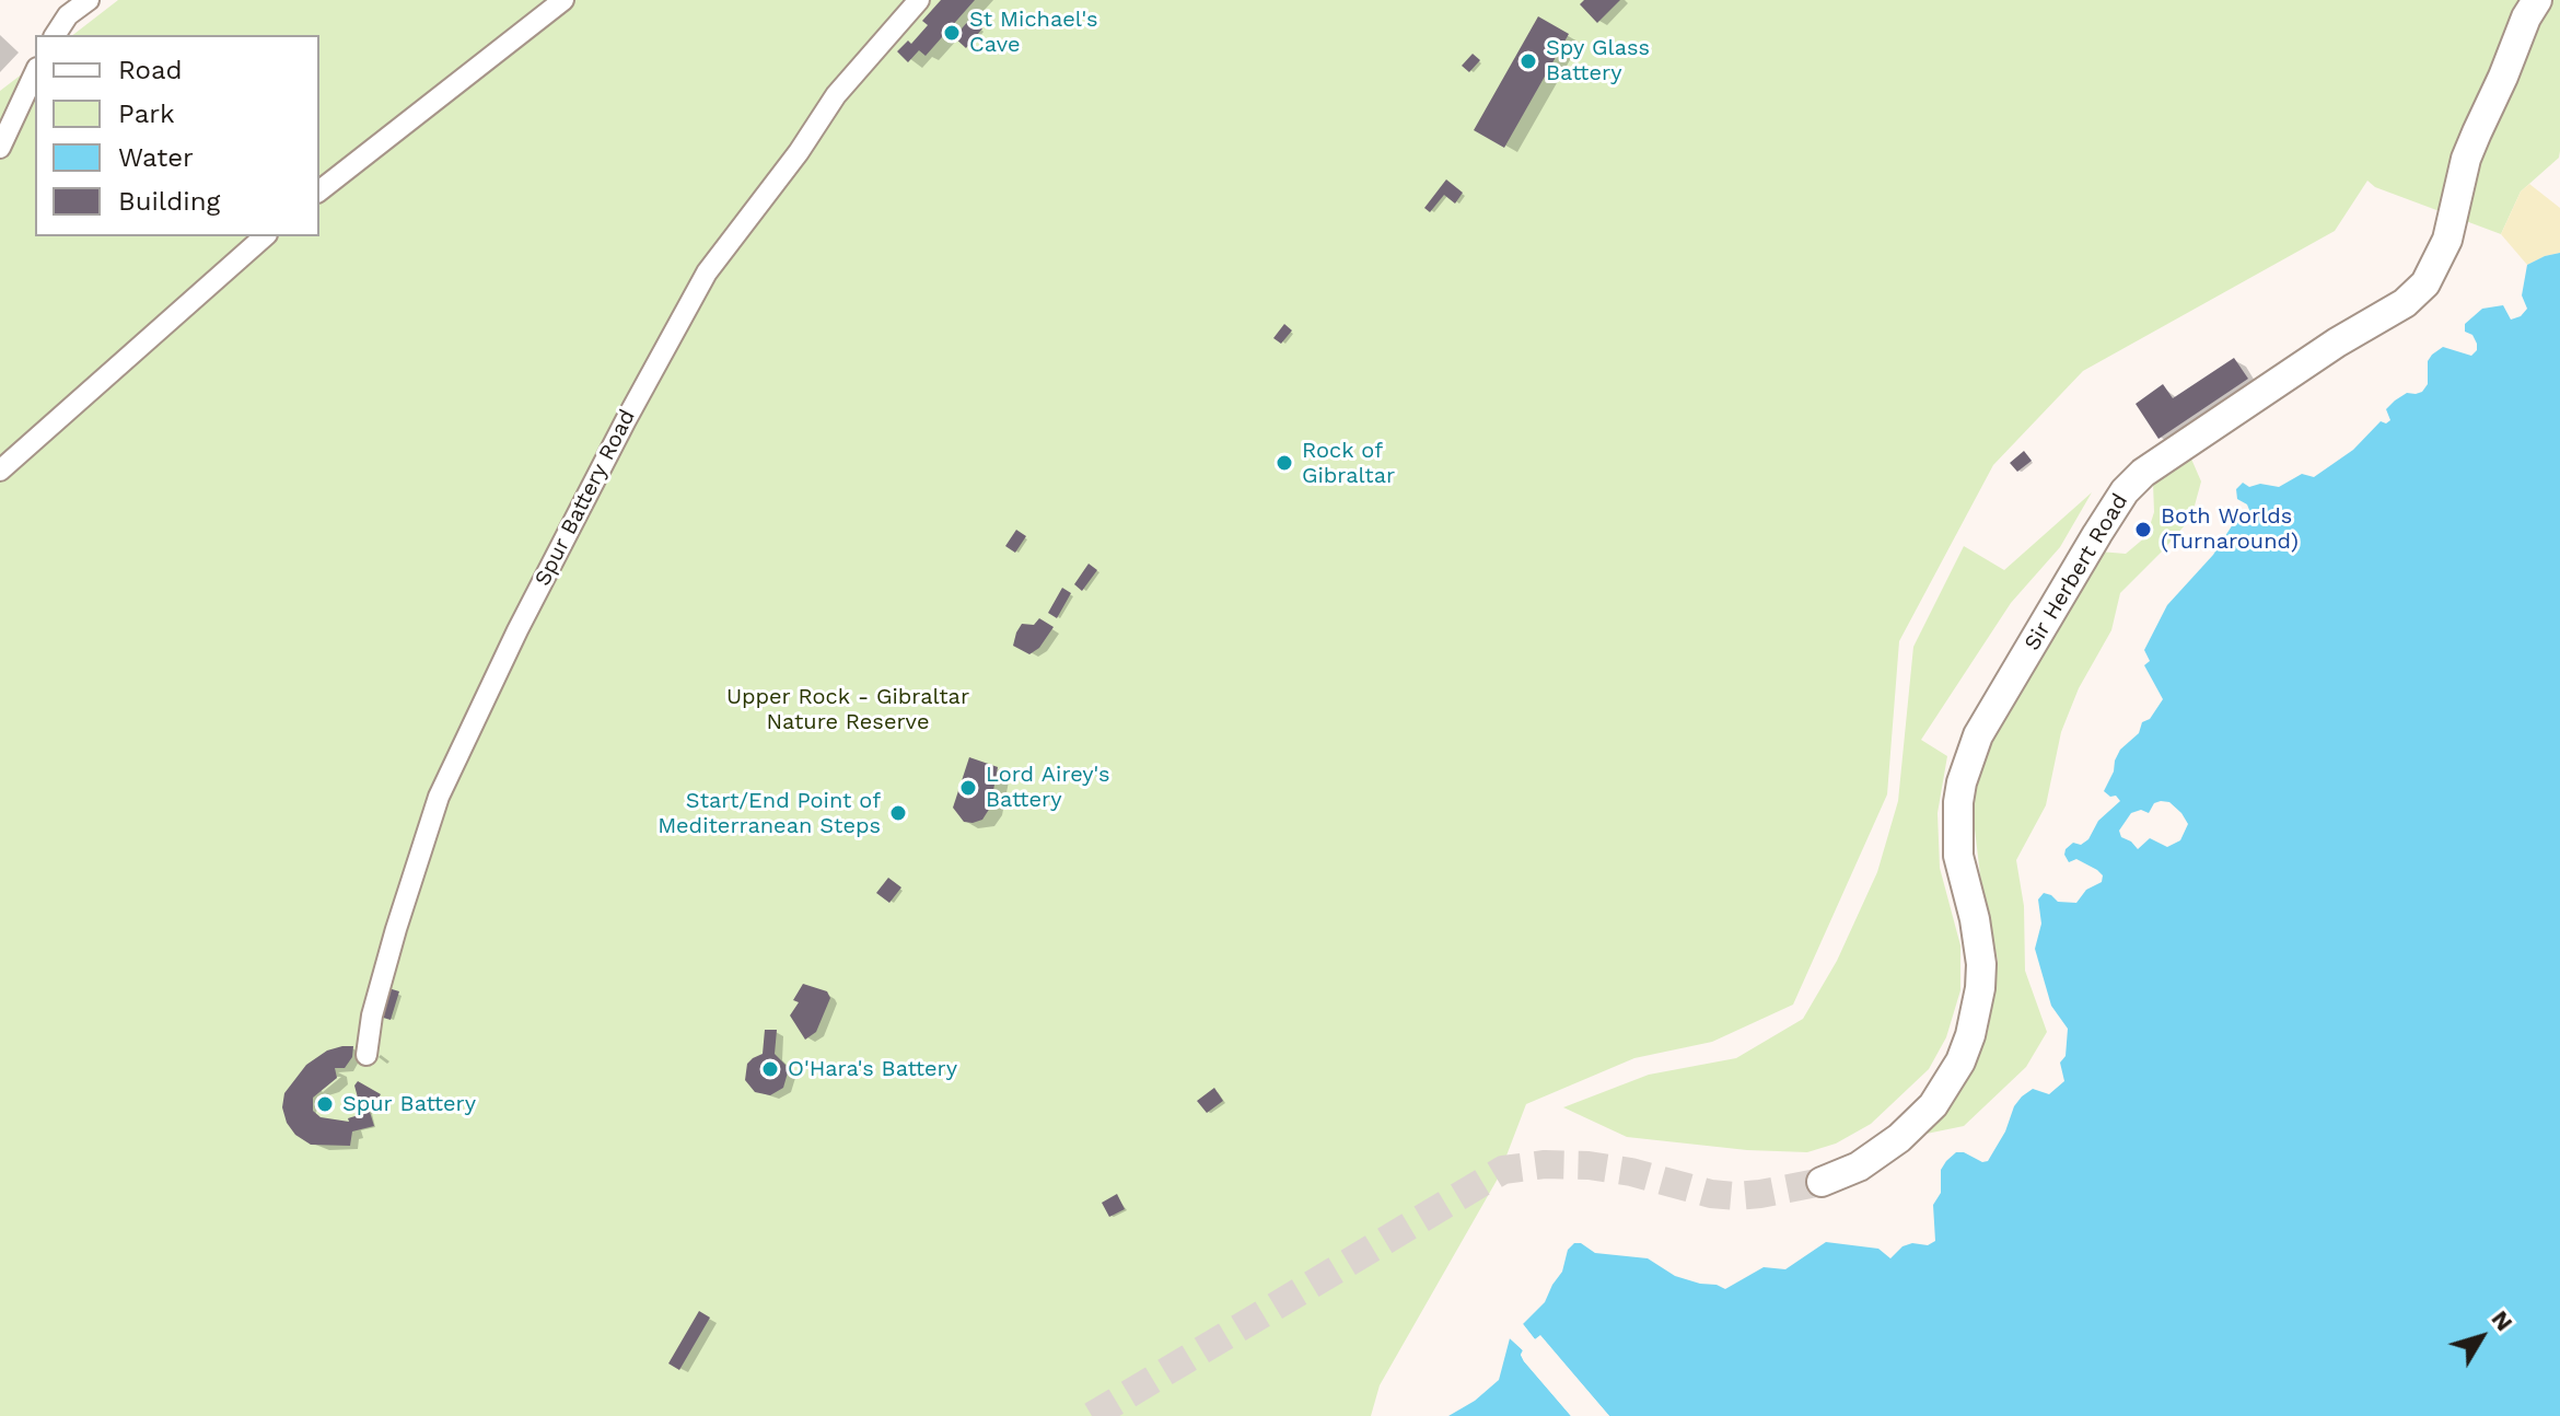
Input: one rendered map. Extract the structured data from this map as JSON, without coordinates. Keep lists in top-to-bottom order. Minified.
{"streets":{"main road":["Sir Herbert Road"],"street":["Spur Battery Road"]},"parks":["Upper Rock - Gibraltar Nature Reserve"],"places":["St Michael's Cave","Spy Glass Battery","Rock of Gibraltar","Both Worlds (Turnaround)","Lord Airey's Battery","Start/End Point of Mediterranean Steps","O'Hara's Battery","Spur Battery"],"legend":["Road","Park","Water","Building"],"north":"top right"}
